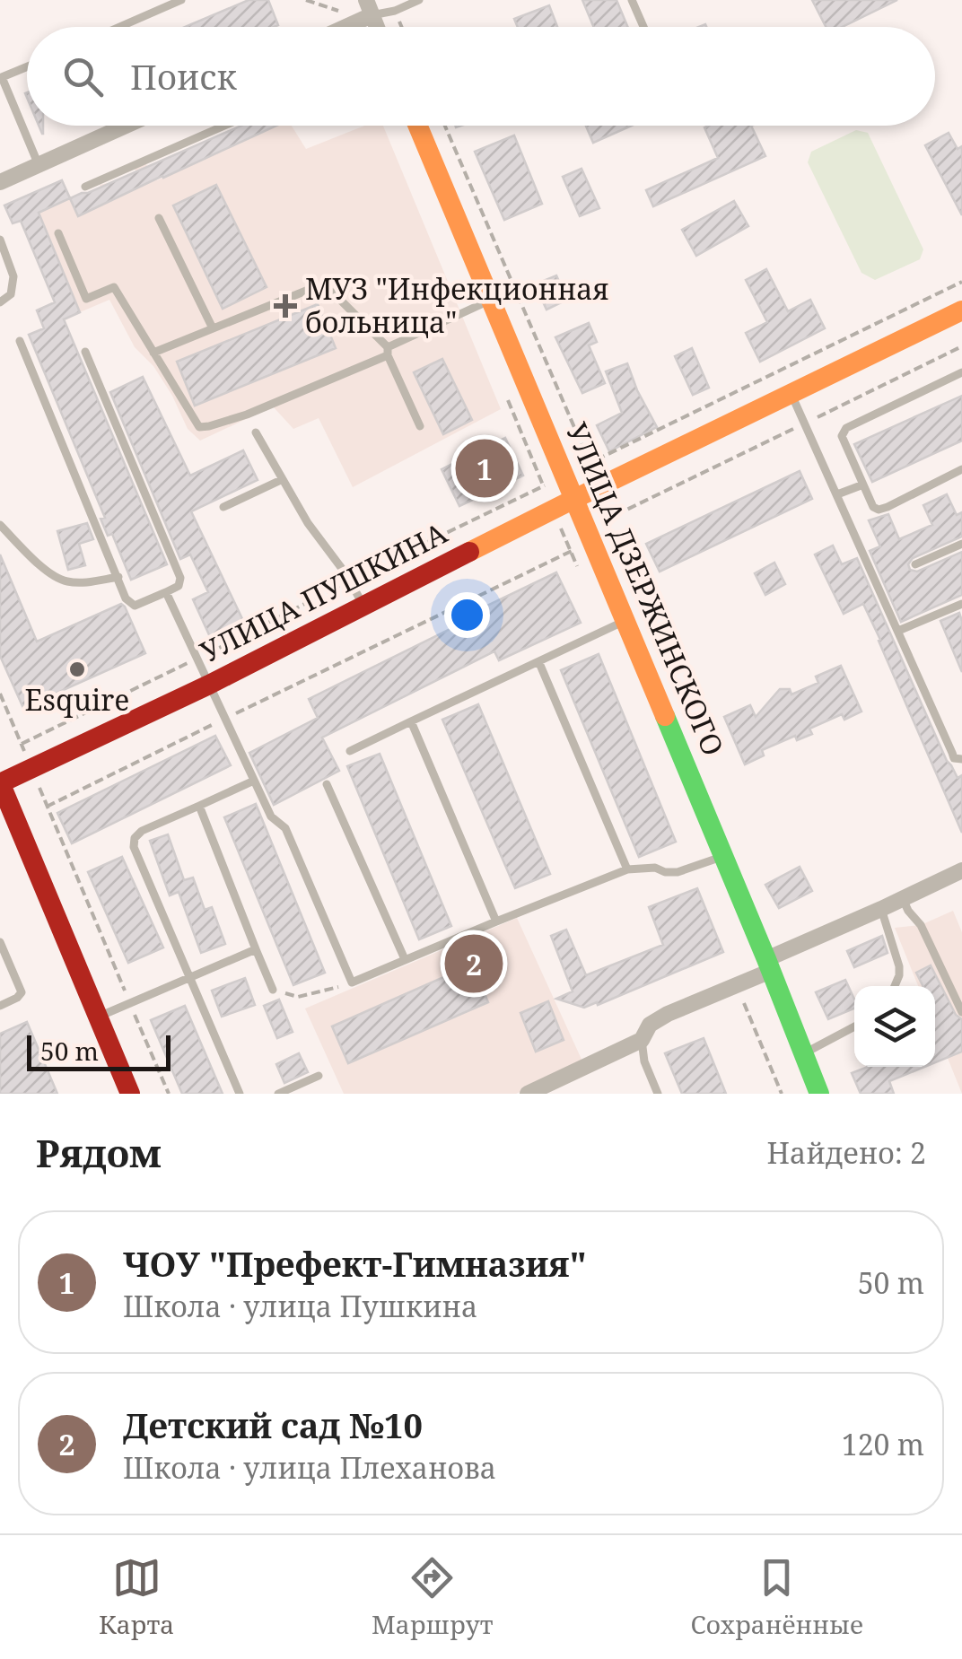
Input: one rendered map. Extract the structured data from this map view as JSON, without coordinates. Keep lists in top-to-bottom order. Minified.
{"streets":{"main road":["УЛИЦА ДЗЕРЖИНСКОГО","УЛИЦА ПУШКИНА"]},"crossings":[["УЛИЦА ДЗЕРЖИНСКОГО","УЛИЦА ПУШКИНА"]],"places":{"health":["МУЗ \"Инфекционная больница\""],"other":["Esquire"]},"scale_bar":"50 m","page":{"search":"Поиск","pins":["1","2"],"scale":"50 m","heading":["Рядом","Найдено: 2"],"list":[{"mark":"1","name":"ЧОУ \"Префект-Гимназия\"","note":"Школа · улица Пушкина","value":"50 m"},{"mark":"2","name":"Детский сад №10","note":"Школа · улица Плеханова","value":"120 m"}],"nav":["Карта","Маршрут","Сохранённые"]}}
